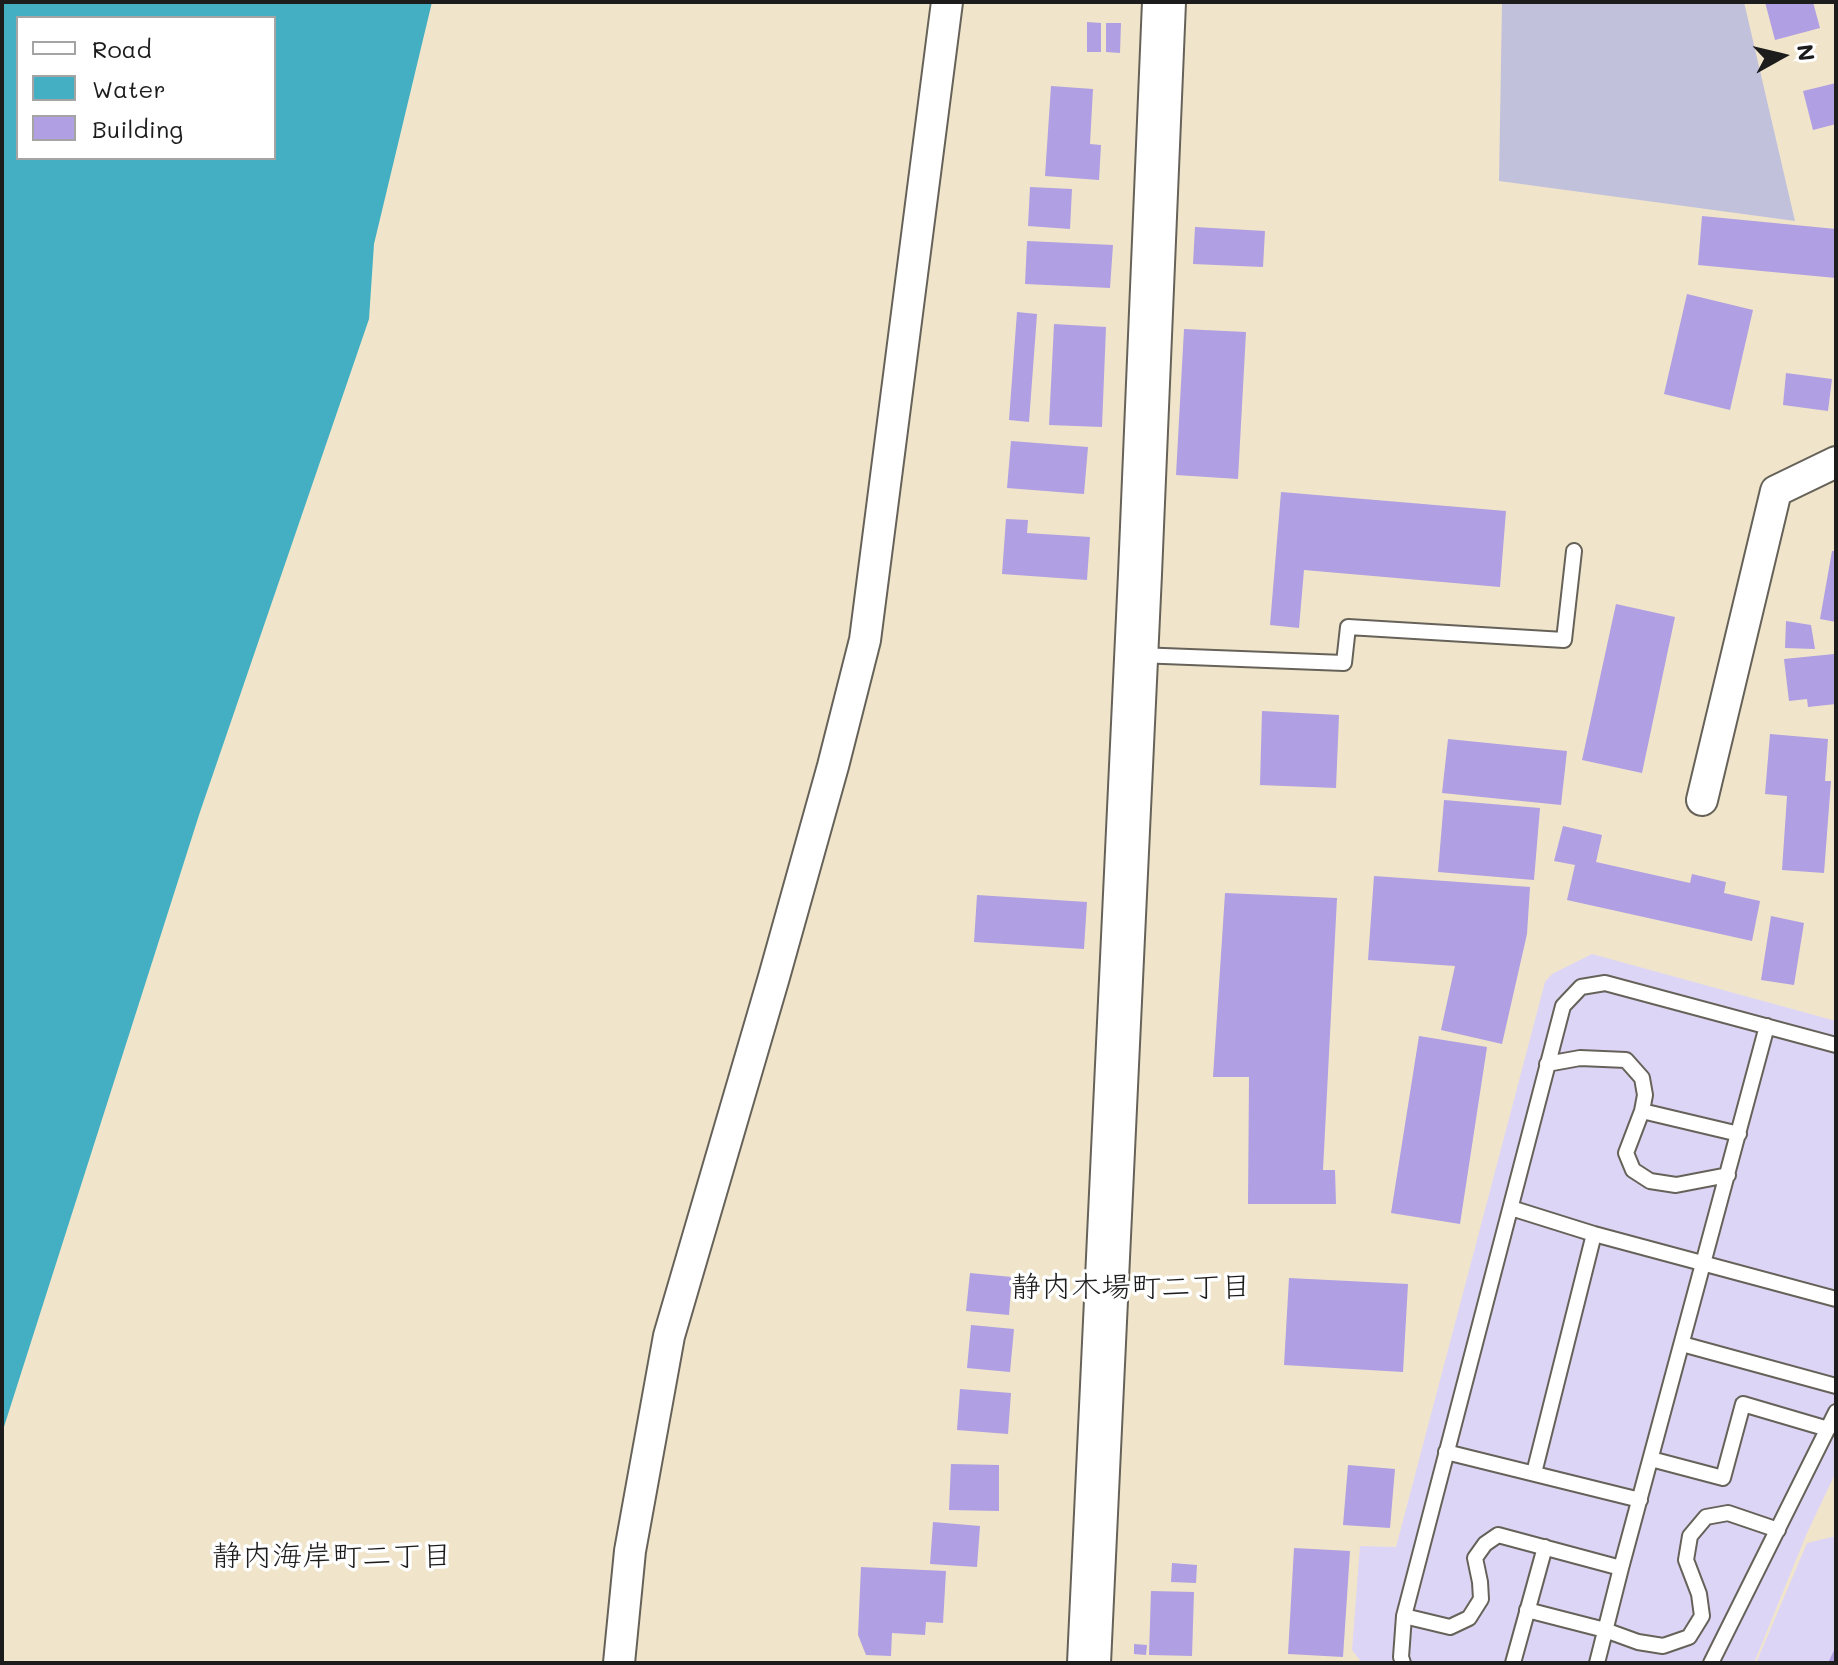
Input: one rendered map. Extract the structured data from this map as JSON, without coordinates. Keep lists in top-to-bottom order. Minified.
{"districts":["静内木場町二丁目","静内海岸町二丁目"],"legend":["Road","Water","Building"],"north":"right"}
